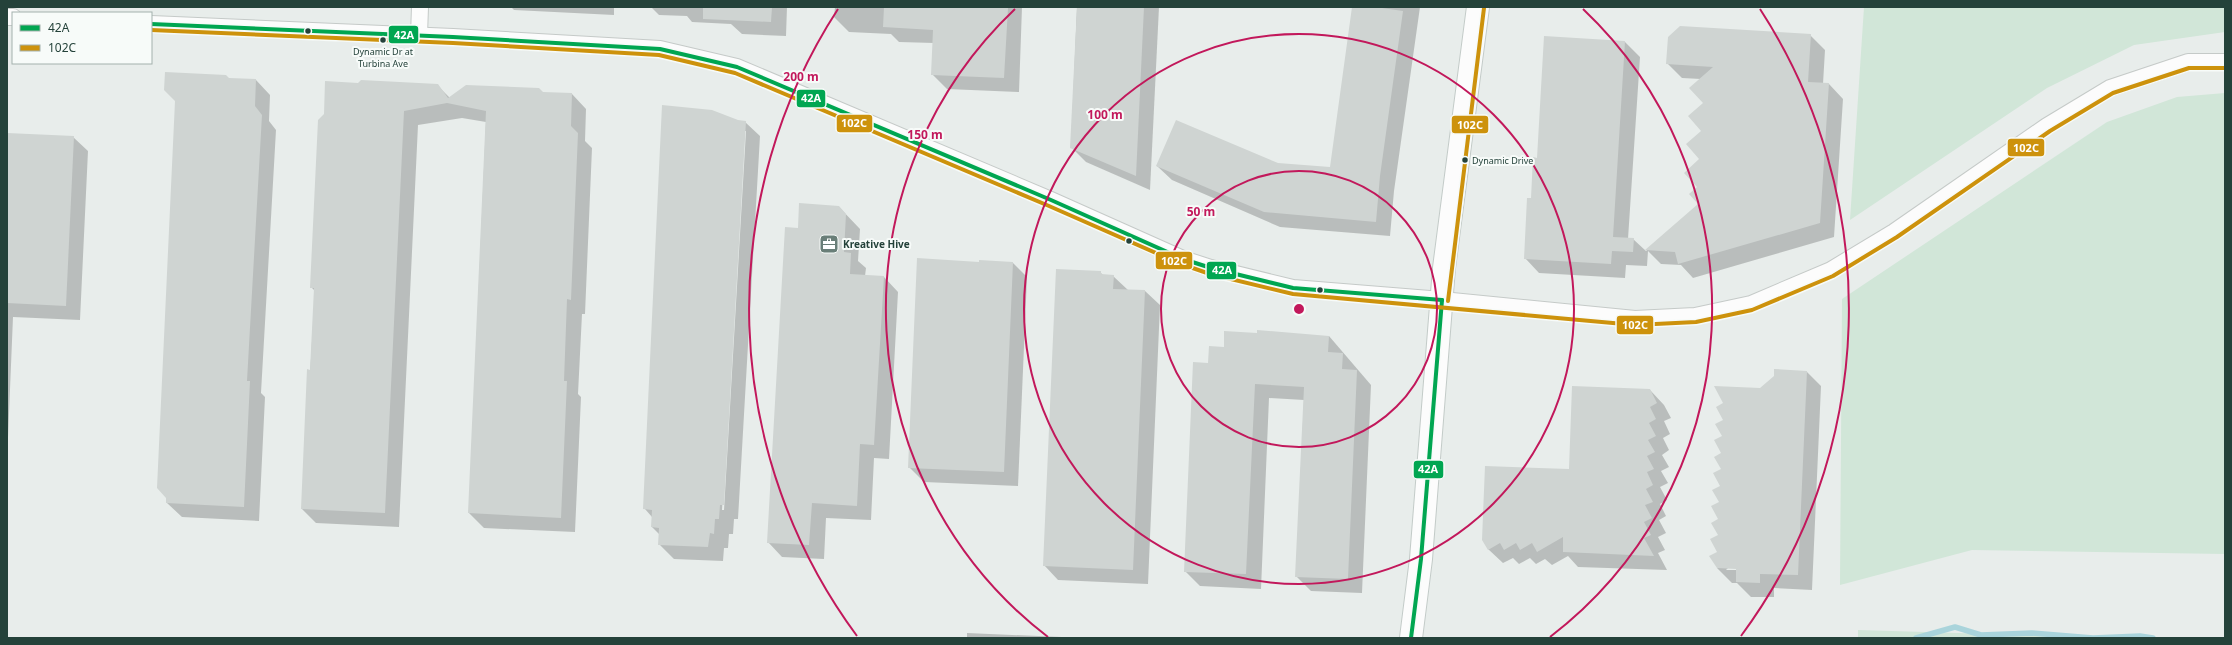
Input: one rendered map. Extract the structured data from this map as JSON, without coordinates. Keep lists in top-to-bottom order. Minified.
{"places":{"other":["Dynamic Dr at Turbina Ave","Dynamic Drive"],"office":["Kreative Hive"]},"lines":["transit line 102C","transit line 42A"],"legend":["42A","102C"],"rings":["200 m","100 m","150 m","50 m"]}
